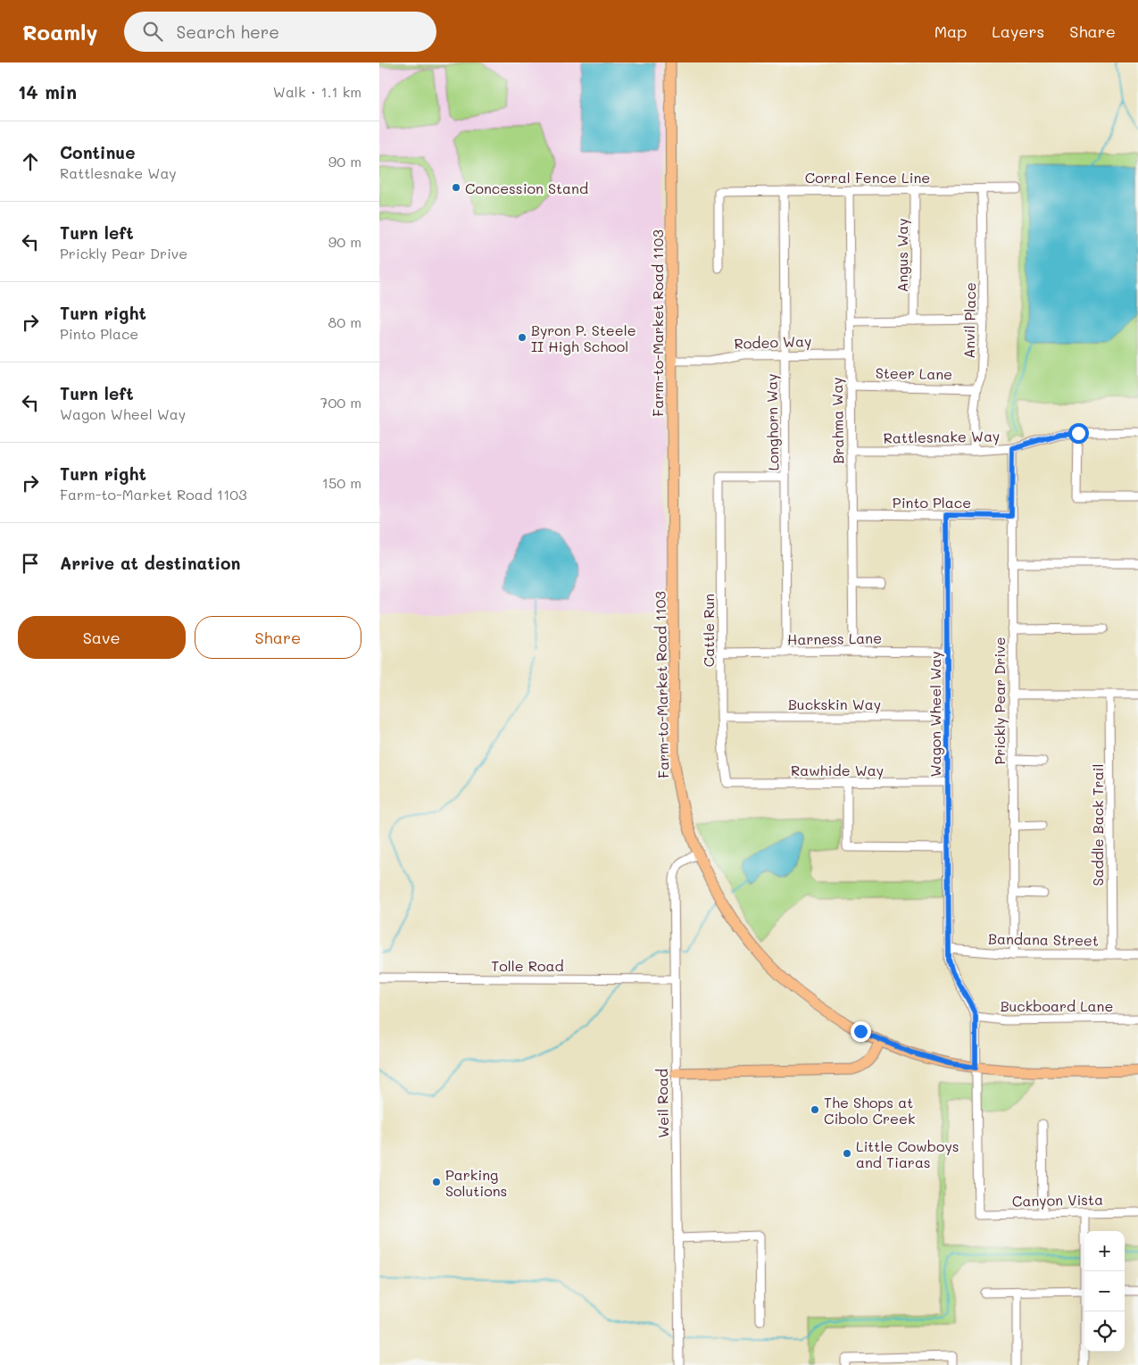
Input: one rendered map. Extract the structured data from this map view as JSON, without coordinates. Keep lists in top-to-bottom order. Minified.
{"streets":{"main road":["Farm-to-Market Road 1103"],"street":["Corral Fence Line","Angus Way","Anvil Place","Rodeo Way","Steer Lane","Brahma Way","Longhorn Way","Rattlesnake Way","Pinto Place","Cattle Run","Harness Lane","Prickly Pear Drive","Buckskin Way","Wagon Wheel Way","Rawhide Way","Saddle Back Trail","Bandana Street","Tolle Road","Buckboard Lane","Weil Road","Canyon Vista"]},"crossings":[["Corral Fence Line","Angus Way"],["Corral Fence Line","Anvil Place"],["Corral Fence Line","Brahma Way"],["Corral Fence Line","Longhorn Way"],["Anvil Place","Steer Lane"],["Anvil Place","Rattlesnake Way"],["Farm-to-Market Road 1103","Rodeo Way"],["Farm-to-Market Road 1103","Wagon Wheel Way"],["Farm-to-Market Road 1103","Weil Road"],["Rodeo Way","Brahma Way"],["Rodeo Way","Longhorn Way"],["Steer Lane","Brahma Way"],["Brahma Way","Rattlesnake Way"],["Brahma Way","Pinto Place"],["Brahma Way","Harness Lane"],["Longhorn Way","Cattle Run"],["Longhorn Way","Harness Lane"],["Rattlesnake Way","Prickly Pear Drive"],["Pinto Place","Prickly Pear Drive"],["Pinto Place","Wagon Wheel Way"],["Cattle Run","Harness Lane"],["Cattle Run","Buckskin Way"],["Cattle Run","Rawhide Way"],["Harness Lane","Wagon Wheel Way"],["Prickly Pear Drive","Bandana Street"],["Buckskin Way","Wagon Wheel Way"],["Wagon Wheel Way","Rawhide Way"],["Wagon Wheel Way","Bandana Street"],["Wagon Wheel Way","Buckboard Lane"],["Wagon Wheel Way","Canyon Vista"],["Saddle Back Trail","Bandana Street"],["Tolle Road","Weil Road"]],"places":["Concession Stand","Byron P. Steele II High School","The Shops at Cibolo Creek","Little Cowboys and Tiaras","Parking Solutions"],"page":{"header":"Roamly","search":"Search here","nav":["Map","Layers","Share"],"heading":["14 min","Walk · 1.1 km"],"list":[["Continue","Rattlesnake Way","90 m"],["Turn left","Prickly Pear Drive","90 m"],["Turn right","Pinto Place","80 m"],["Turn left","Wagon Wheel Way","700 m"],["Turn right","Farm-to-Market Road 1103","150 m"],"Arrive at destination"],"buttons":["Save","Share"],"map_buttons":["+","−"]}}
